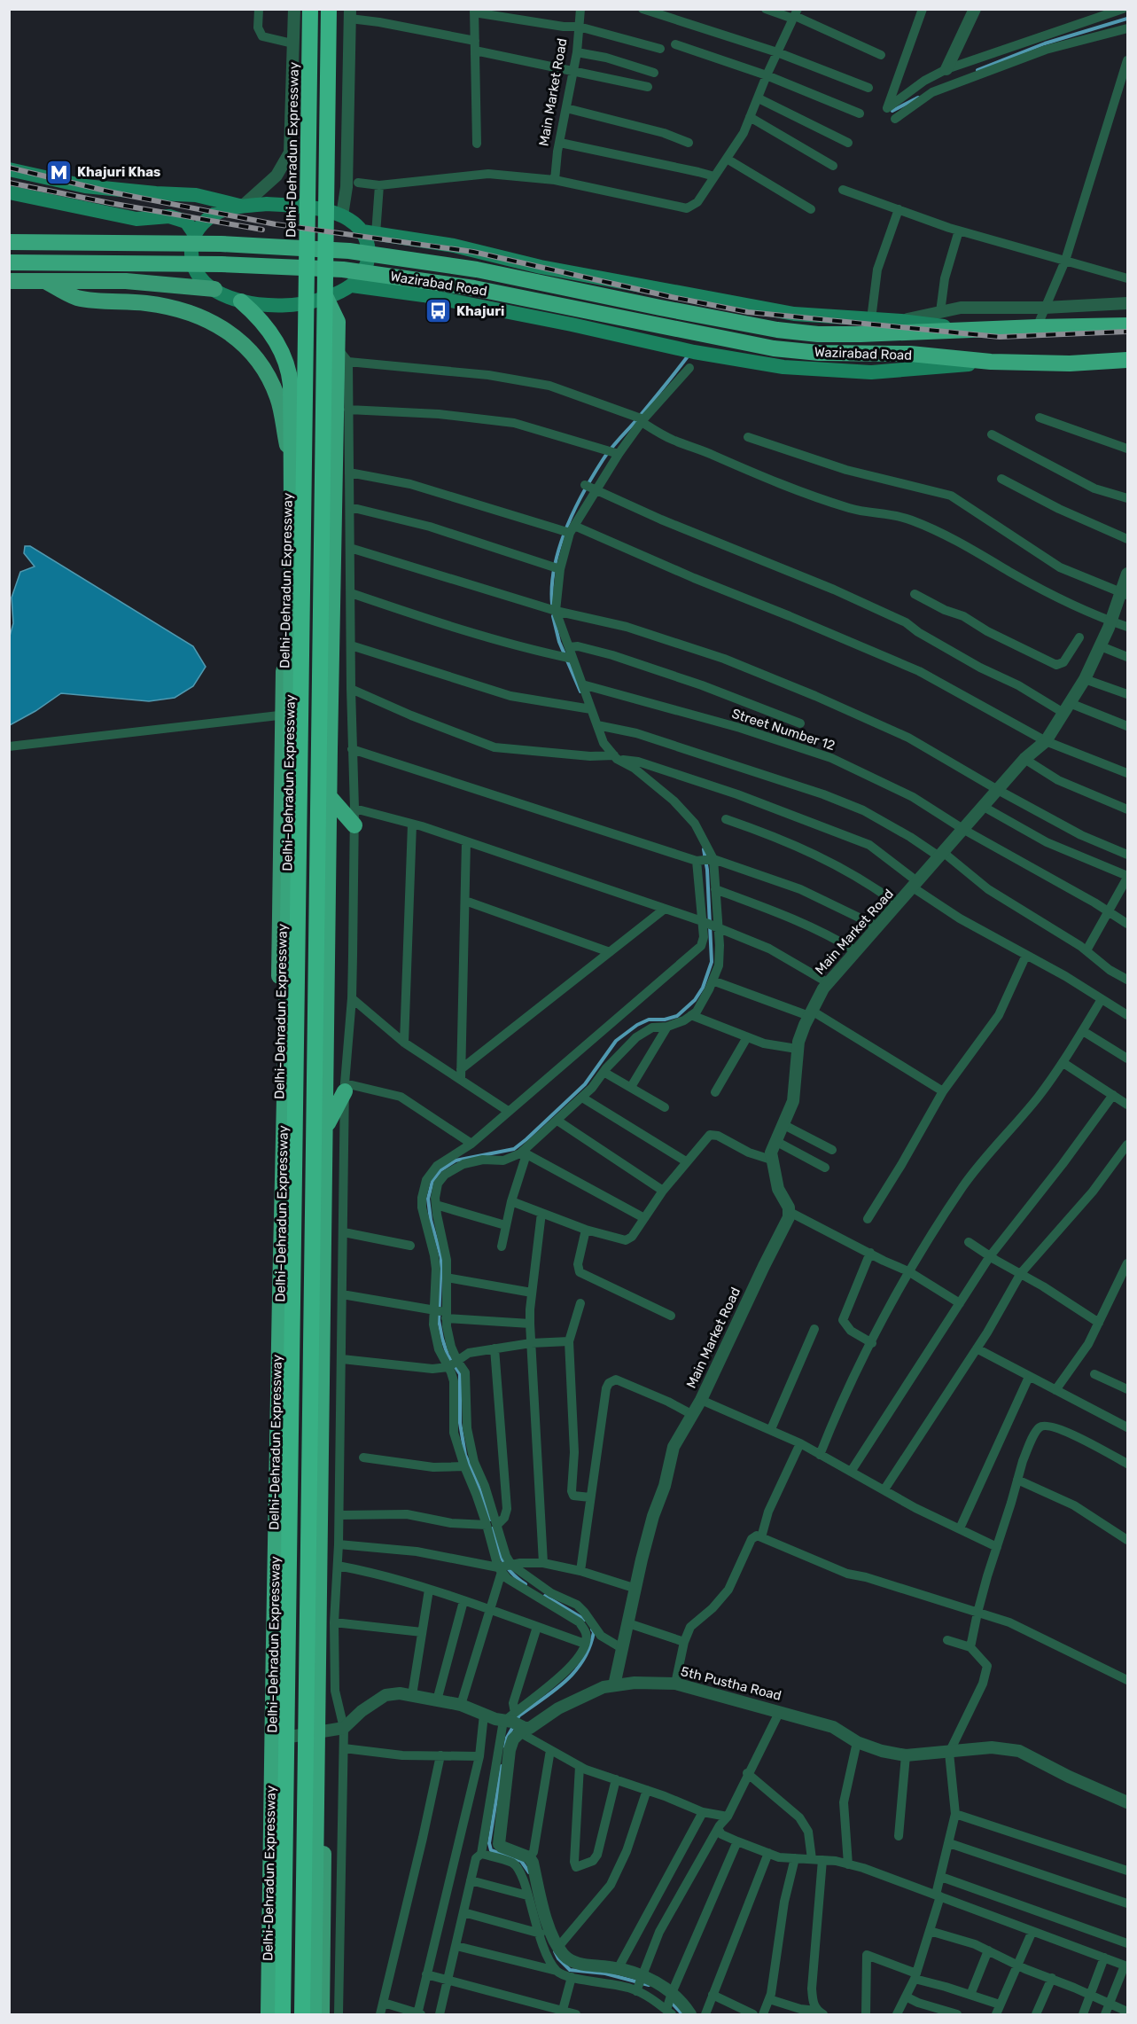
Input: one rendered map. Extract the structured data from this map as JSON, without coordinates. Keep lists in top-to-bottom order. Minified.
{"streets":{"highway":["Delhi-Dehradun Expressway","Wazirabad Road","Delhi–Dehradun Expressway"],"street":["Main Market Road","Street Number 12","5th Pustha Road"]},"crossings":[["Main Market Road","Street Number 12"],["Main Market Road","5th Pustha Road"],["Wazirabad Road","Delhi–Dehradun Expressway"]],"places":{"metro station":["Khajuri Khas"],"bus stop":["Khajuri"]}}
